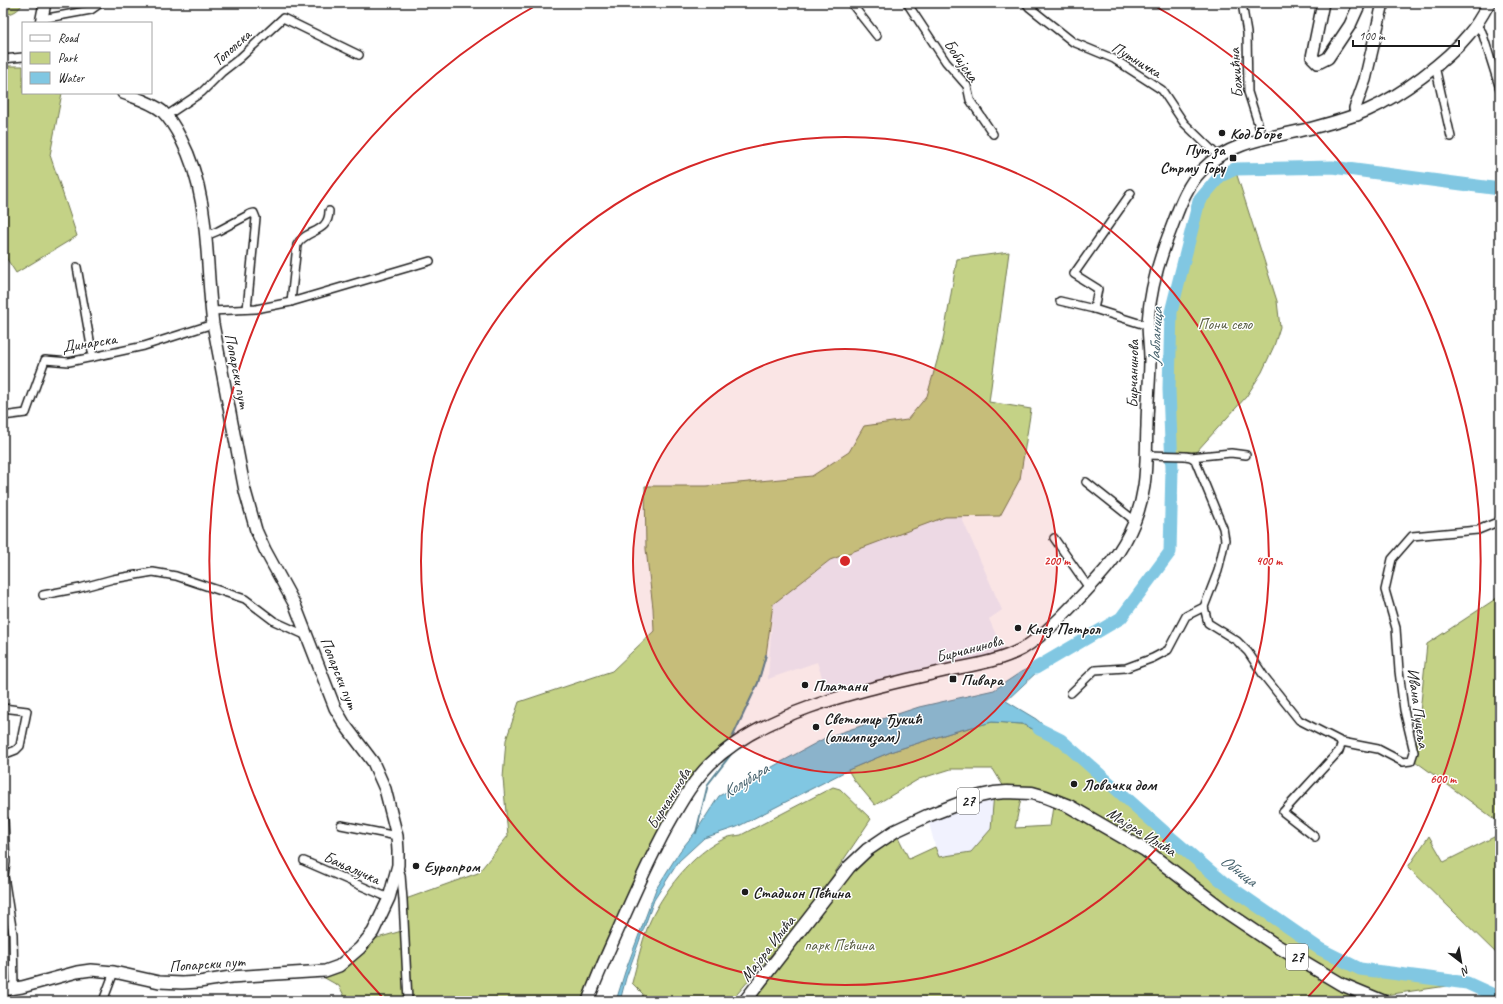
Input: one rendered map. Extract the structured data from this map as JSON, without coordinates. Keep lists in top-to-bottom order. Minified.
{"streets":{"main road":["27","Мајора Илића"],"street":["Тополска","Путничка","Бобијска","Божићна","Динарска","Попарски пут","Бирчанинова","Ивана Пуцеља","Бањалучка"]},"crossings":[["Тополска","Попарски пут"],["Путничка","Бирчанинова"],["Динарска","Попарски пут"],["Попарски пут","Бањалучка"]],"water":["Јабланица","Колубара","Обница"],"parks":["Пони село","парк Пећина"],"places":{"other":["Код Боре","Кнез Петрол","Платани","Светомир Ђукић (олимпизам)","Ловачки дом","Еуропром","Стадион Пећина"],"transit":["Пут за Стрму Гору","Пивара"]},"legend":["Road","Park","Water"],"scale_bar":"100 m","north":"bottom right","rings":["200 m","400 m","600 m"]}
